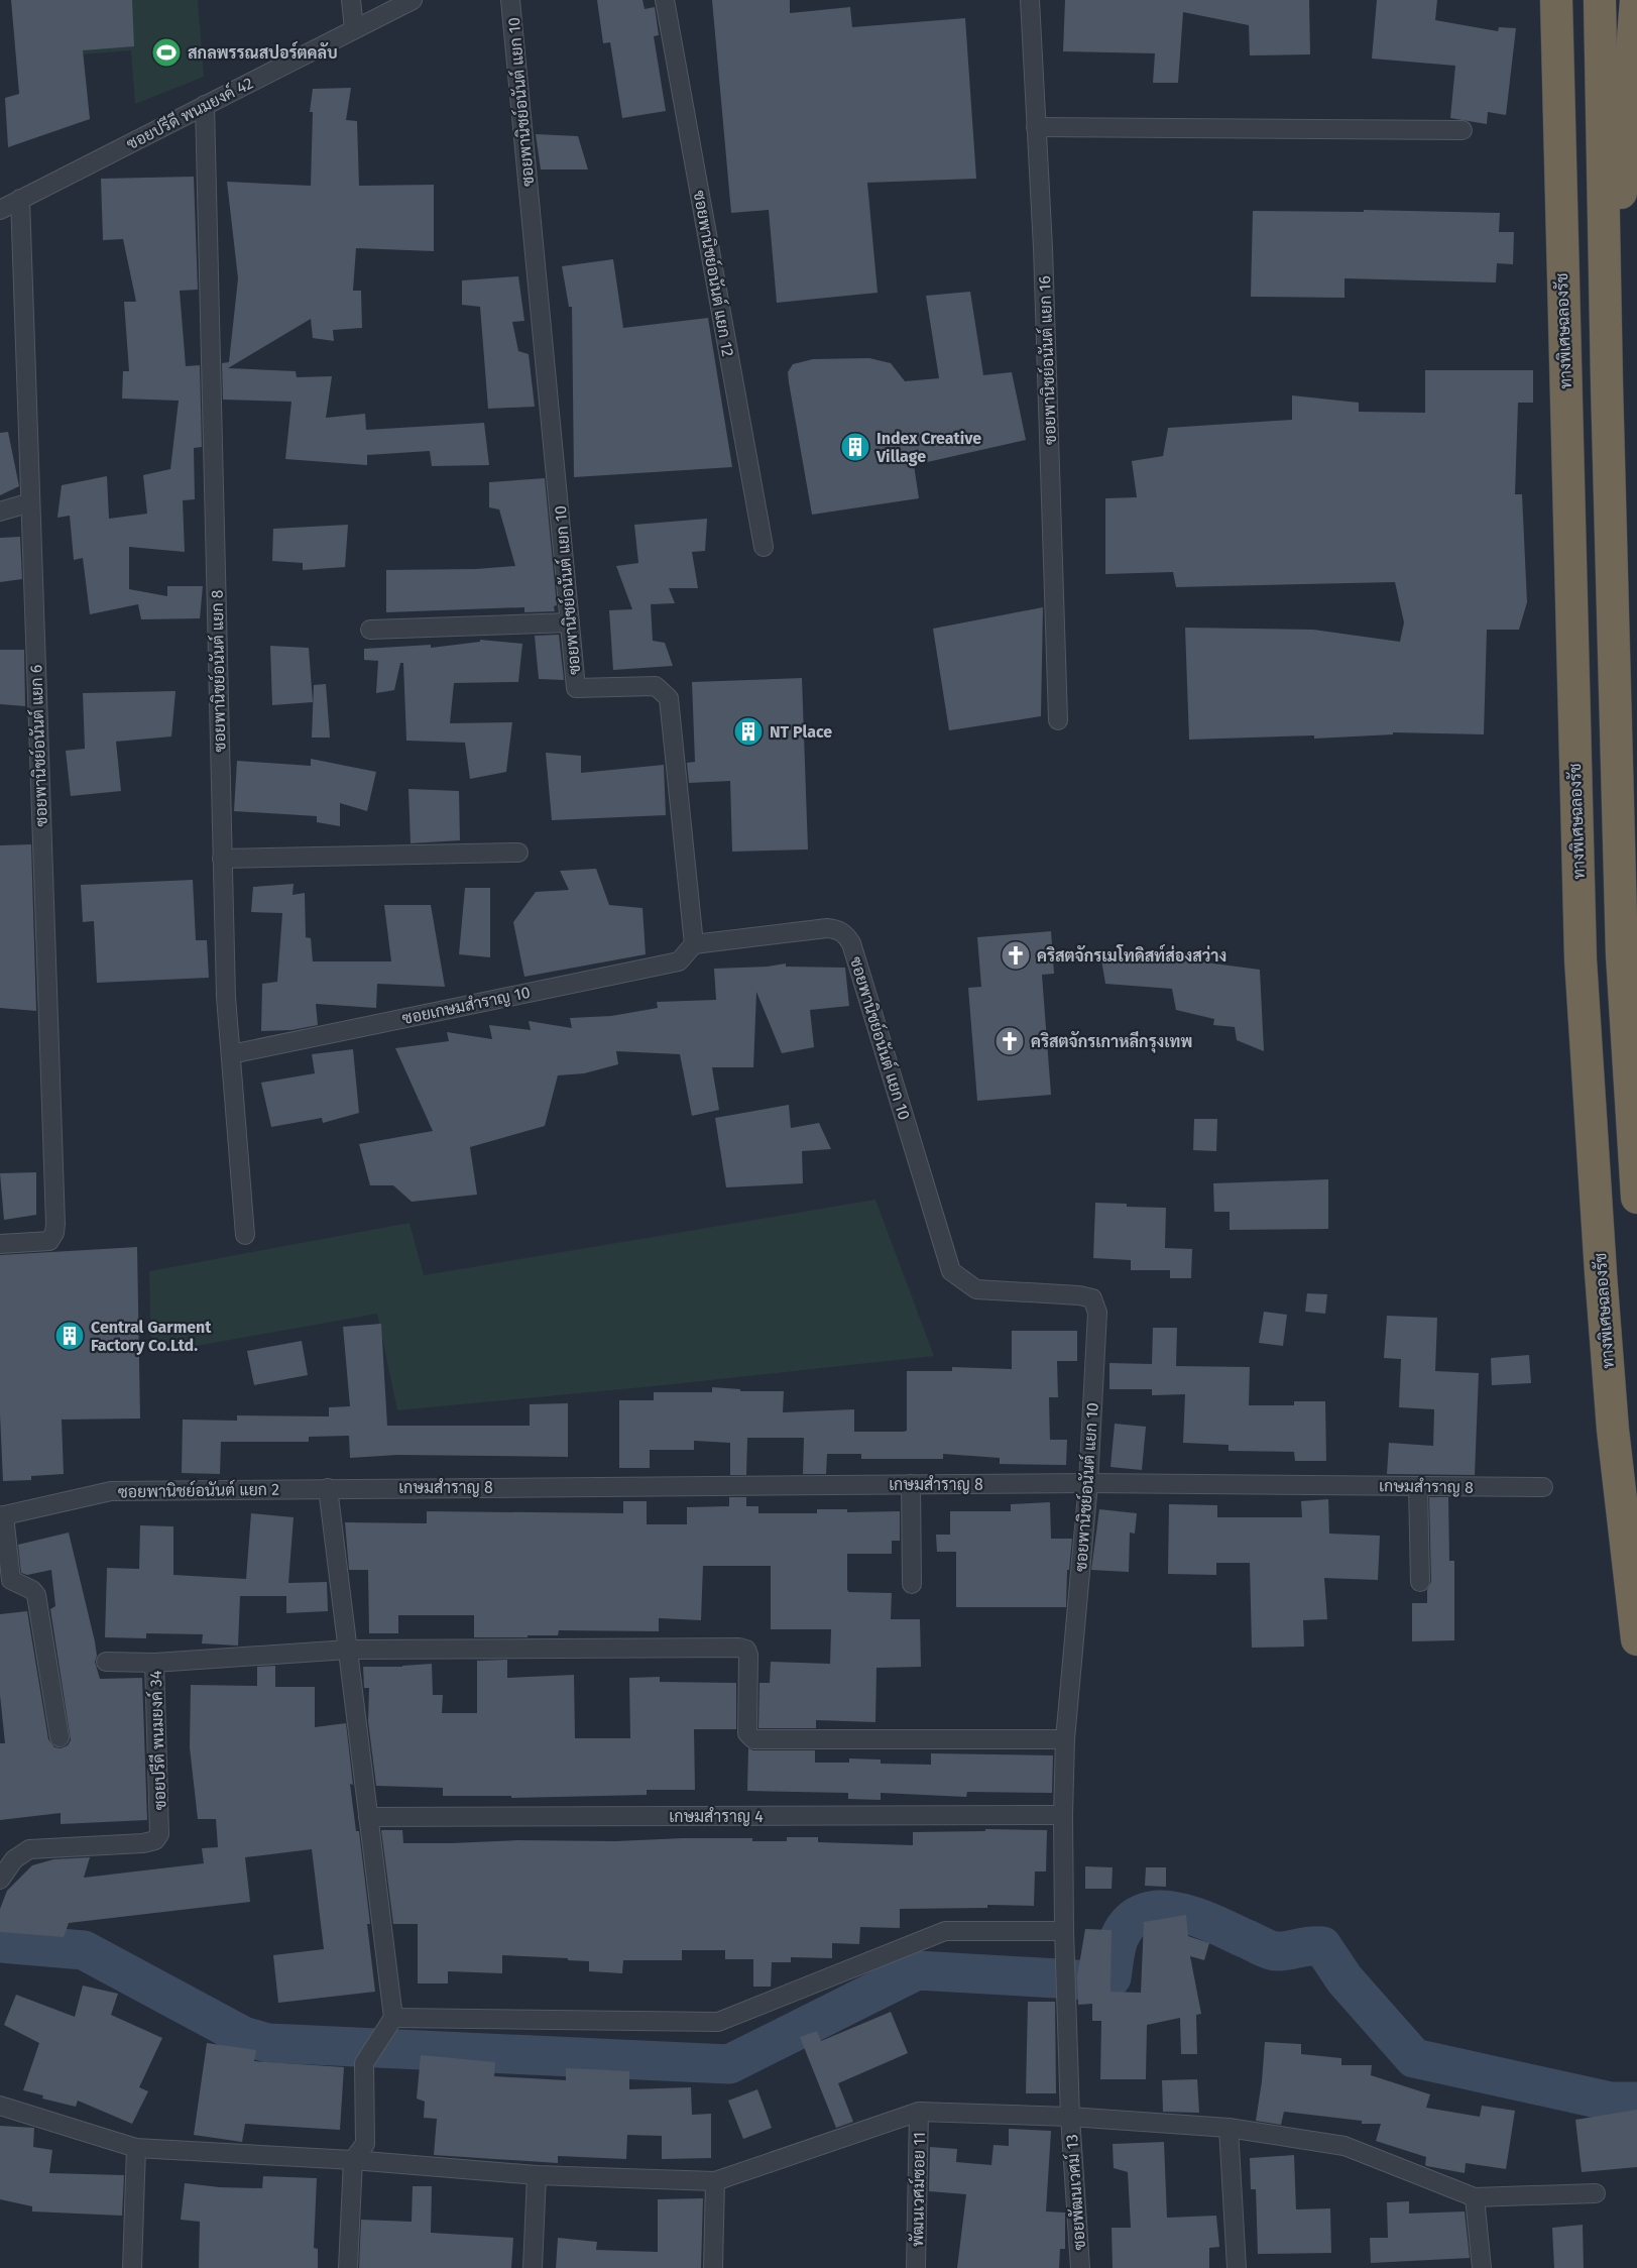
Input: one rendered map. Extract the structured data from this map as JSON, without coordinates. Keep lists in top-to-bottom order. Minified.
{"streets":{"highway":["ทางพิเศษฉลองรัช"],"street":["ซอยพานิชย์อนันต์ แยก 10","ซอยปรีดี พนมยงค์ 42","ซอยพานิชย์อนันต์ แยก 12","ซอยพานิชย์อนันต์ แยก 16","ซอยพานิชย์อนันต์ แยก 8","ซอยพานิชย์อนันต์ แยก 6","ซอยเกษมสำราญ 10","เกษมสำราญ 8","ซอยพานิชย์อนันต์ แยก 2","ซอยปรีดี พนมยงค์ 34","เกษมสำราญ 4","พัฒนเวศม์ซอย 11","ซอยพัฒนเวศม์ 13"]},"crossings":[["ซอยพานิชย์อนันต์ แยก 10","ซอยเกษมสำราญ 10"],["ซอยพานิชย์อนันต์ แยก 10","เกษมสำราญ 8"],["ซอยพานิชย์อนันต์ แยก 10","ซอยปรีดี พนมยงค์ 34"],["ซอยพานิชย์อนันต์ แยก 10","เกษมสำราญ 4"],["ซอยพานิชย์อนันต์ แยก 10","ซอยพัฒนเวศม์ 13"],["ซอยปรีดี พนมยงค์ 42","ซอยพานิชย์อนันต์ แยก 8"],["ซอยปรีดี พนมยงค์ 42","ซอยพานิชย์อนันต์ แยก 6"],["ซอยพานิชย์อนันต์ แยก 8","ซอยเกษมสำราญ 10"],["เกษมสำราญ 8","ซอยพานิชย์อนันต์ แยก 2"]],"places":{"sports":["สกลพรรณสปอร์ตคลับ"],"building":["Index Creative Village","NT Place","Central Garment Factory Co.Ltd."],"church":["คริสตจักรเมโทดิสท์ส่องสว่าง","คริสตจักรเกาหลีกรุงเทพ"]}}
